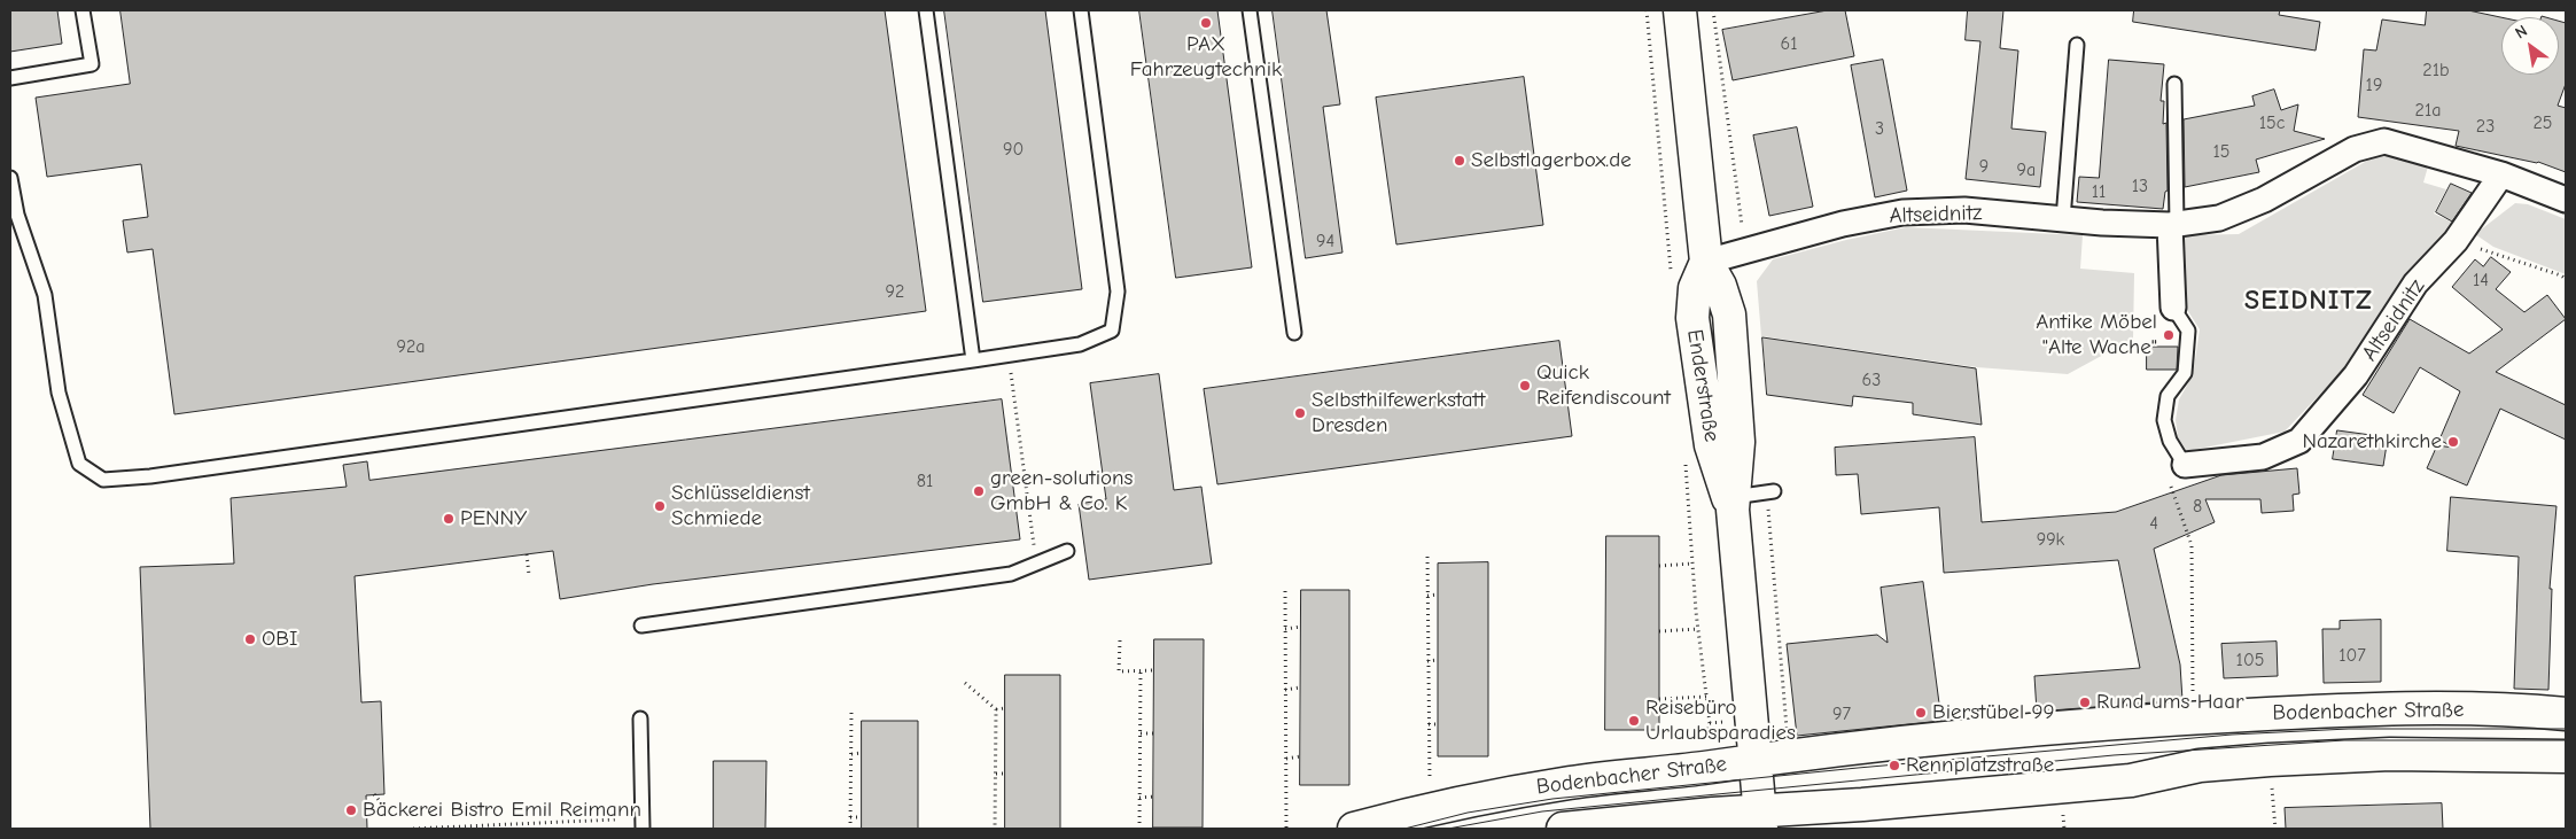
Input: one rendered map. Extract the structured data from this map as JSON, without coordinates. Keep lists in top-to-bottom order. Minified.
{"streets":{"street":["Altseidnitz","Enderstraße","Bodenbacher Straße"]},"crossings":[["Altseidnitz","Enderstraße"],["Enderstraße","Bodenbacher Straße"]],"districts":["SEIDNITZ"],"places":["PAX Fahrzeugtechnik","Selbstlagerbox.de","Antike Möbel \"Alte Wache\"","Quick Reifendiscount","Selbsthilfewerkstatt Dresden","Nazarethkirche","green-solutions GmbH & Co. K","Schlüsseldienst Schmiede","PENNY","OBI","Rund ums Haar","Bierstübel 99","Reisebüro Urlaubsparadies","Rennplatzstraße","Bäckerei Bistro Emil Reimann"],"house_numbers":["61","21b","19","21a","15c","25","23","3","90","15","9","9a","13","11","94","14","92","92a","63","81","8","4","99k","107","105","97"],"north":"top left"}
